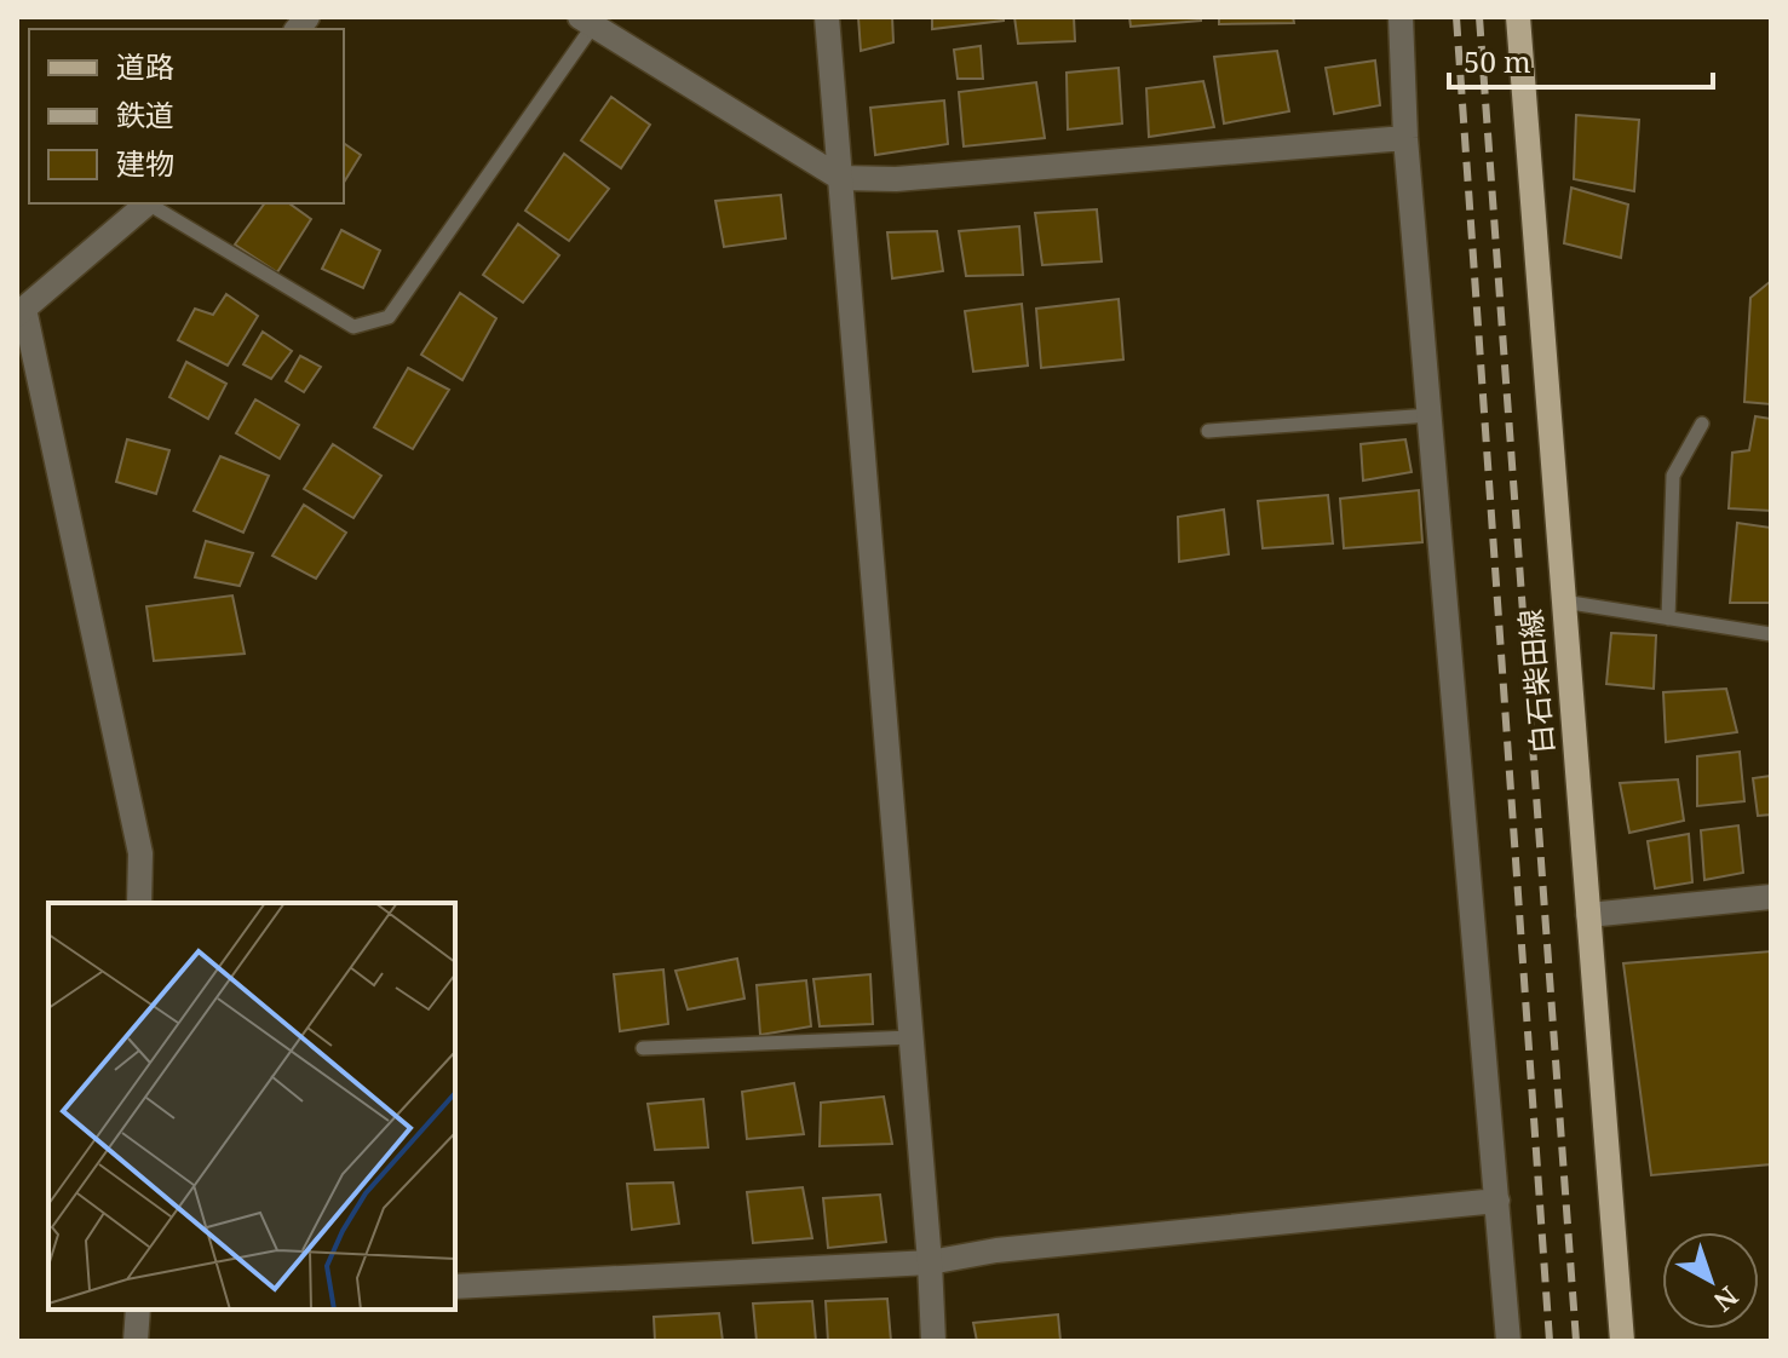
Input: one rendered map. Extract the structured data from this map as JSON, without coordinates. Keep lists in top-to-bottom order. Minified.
{"streets":{"main road":["白石柴田線"]},"legend":["道路","鉄道","建物"],"scale_bar":"50 m","north":"bottom right"}
